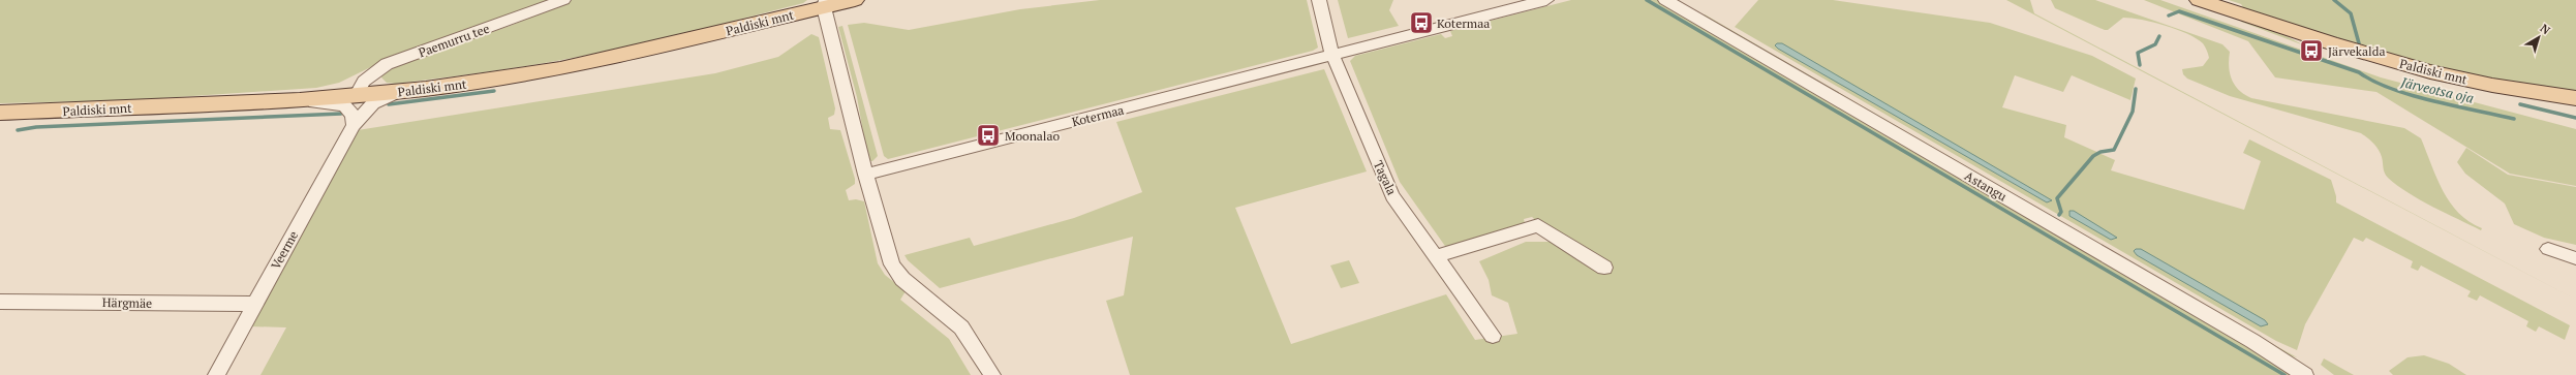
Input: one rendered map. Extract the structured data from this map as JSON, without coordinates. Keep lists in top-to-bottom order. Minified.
{"streets":{"main road":["Paldiski mnt"],"street":["Paemurru tee","Kotermaa","Tagala","Astangu","Veerme","Härgmäe"]},"crossings":[["Paldiski mnt","Paemurru tee"],["Paldiski mnt","Veerme"],["Kotermaa","Tagala"],["Veerme","Härgmäe"]],"water":["Järveotsa oja"],"places":{"bus stop":["Kotermaa","Järvekalda","Moonalao"]},"north":"top right"}
